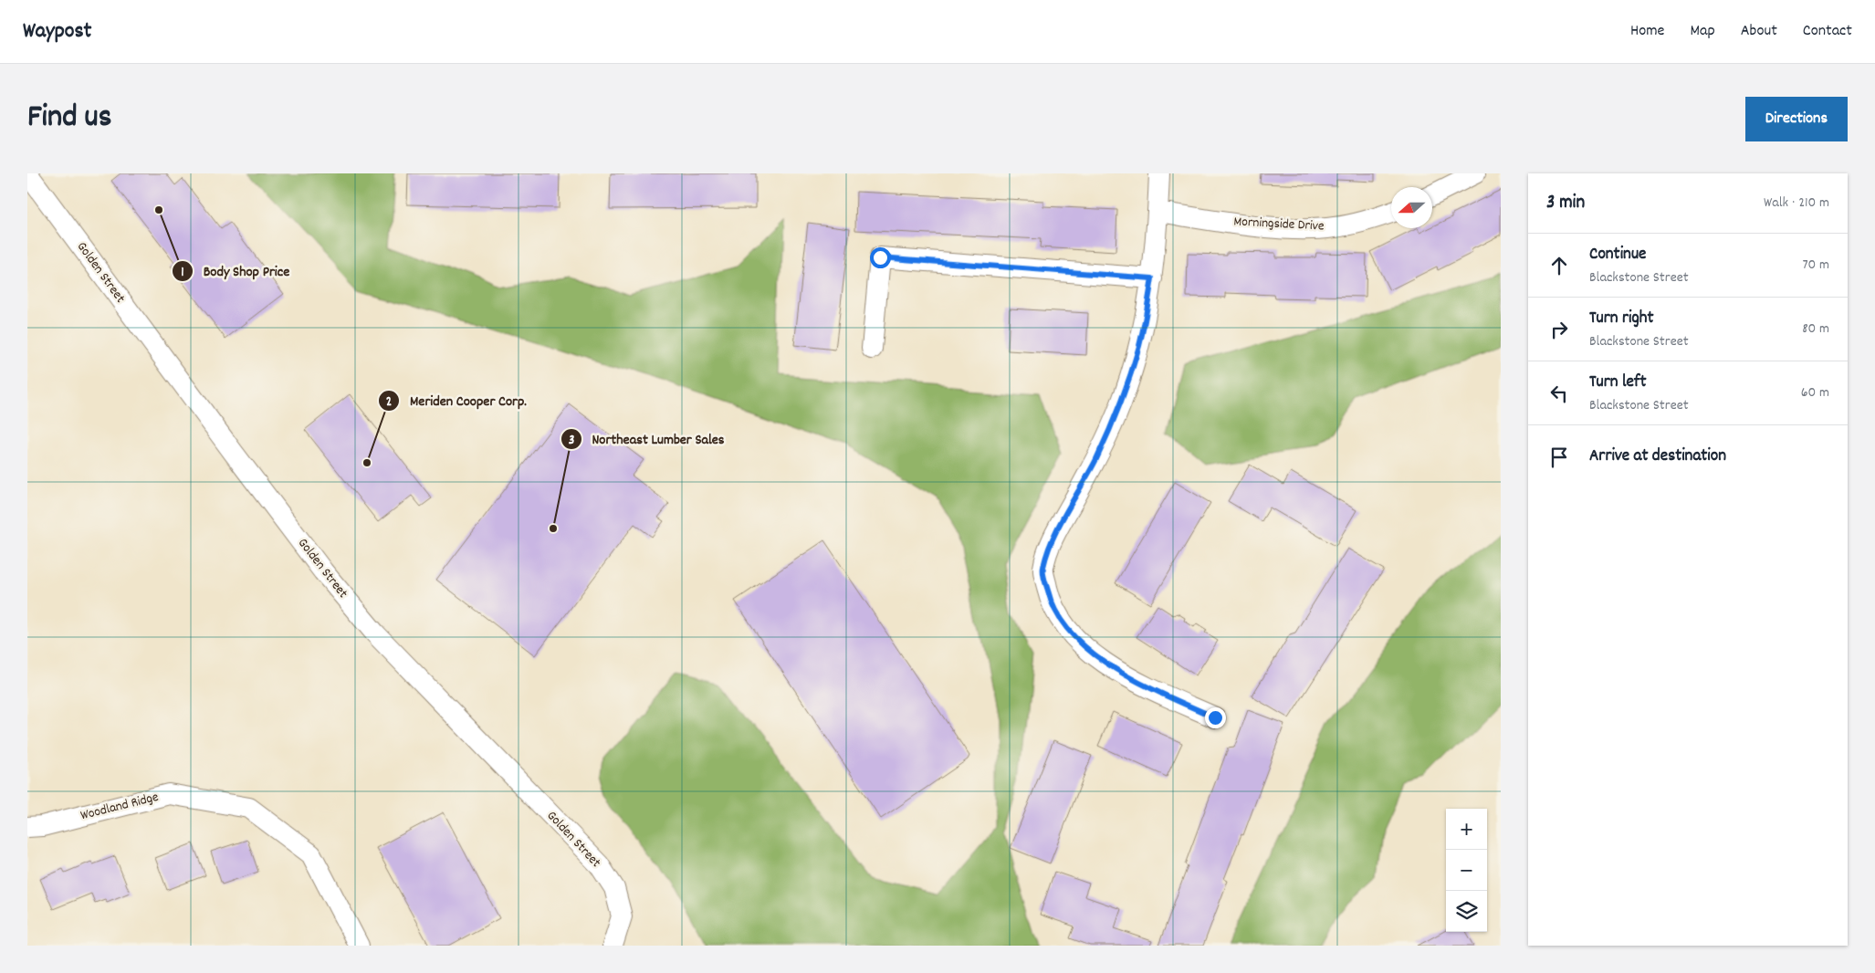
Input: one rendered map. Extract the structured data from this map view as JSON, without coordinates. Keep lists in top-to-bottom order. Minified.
{"streets":{"street":["Morningside Drive","Golden Street","Woodland Ridge"]},"places":["Body Shop Price","Meriden Cooper Corp.","Northeast Lumber Sales"],"north":"left","page":{"header":"Waypost","nav":["Home","Map","About","Contact"],"title":"Find us","buttons":"Directions","heading":["3 min","Walk · 210 m"],"list":[["Continue","Blackstone Street","70 m"],["Turn right","Blackstone Street","80 m"],["Turn left","Blackstone Street","60 m"],"Arrive at destination"],"map_buttons":["+","−"]}}
